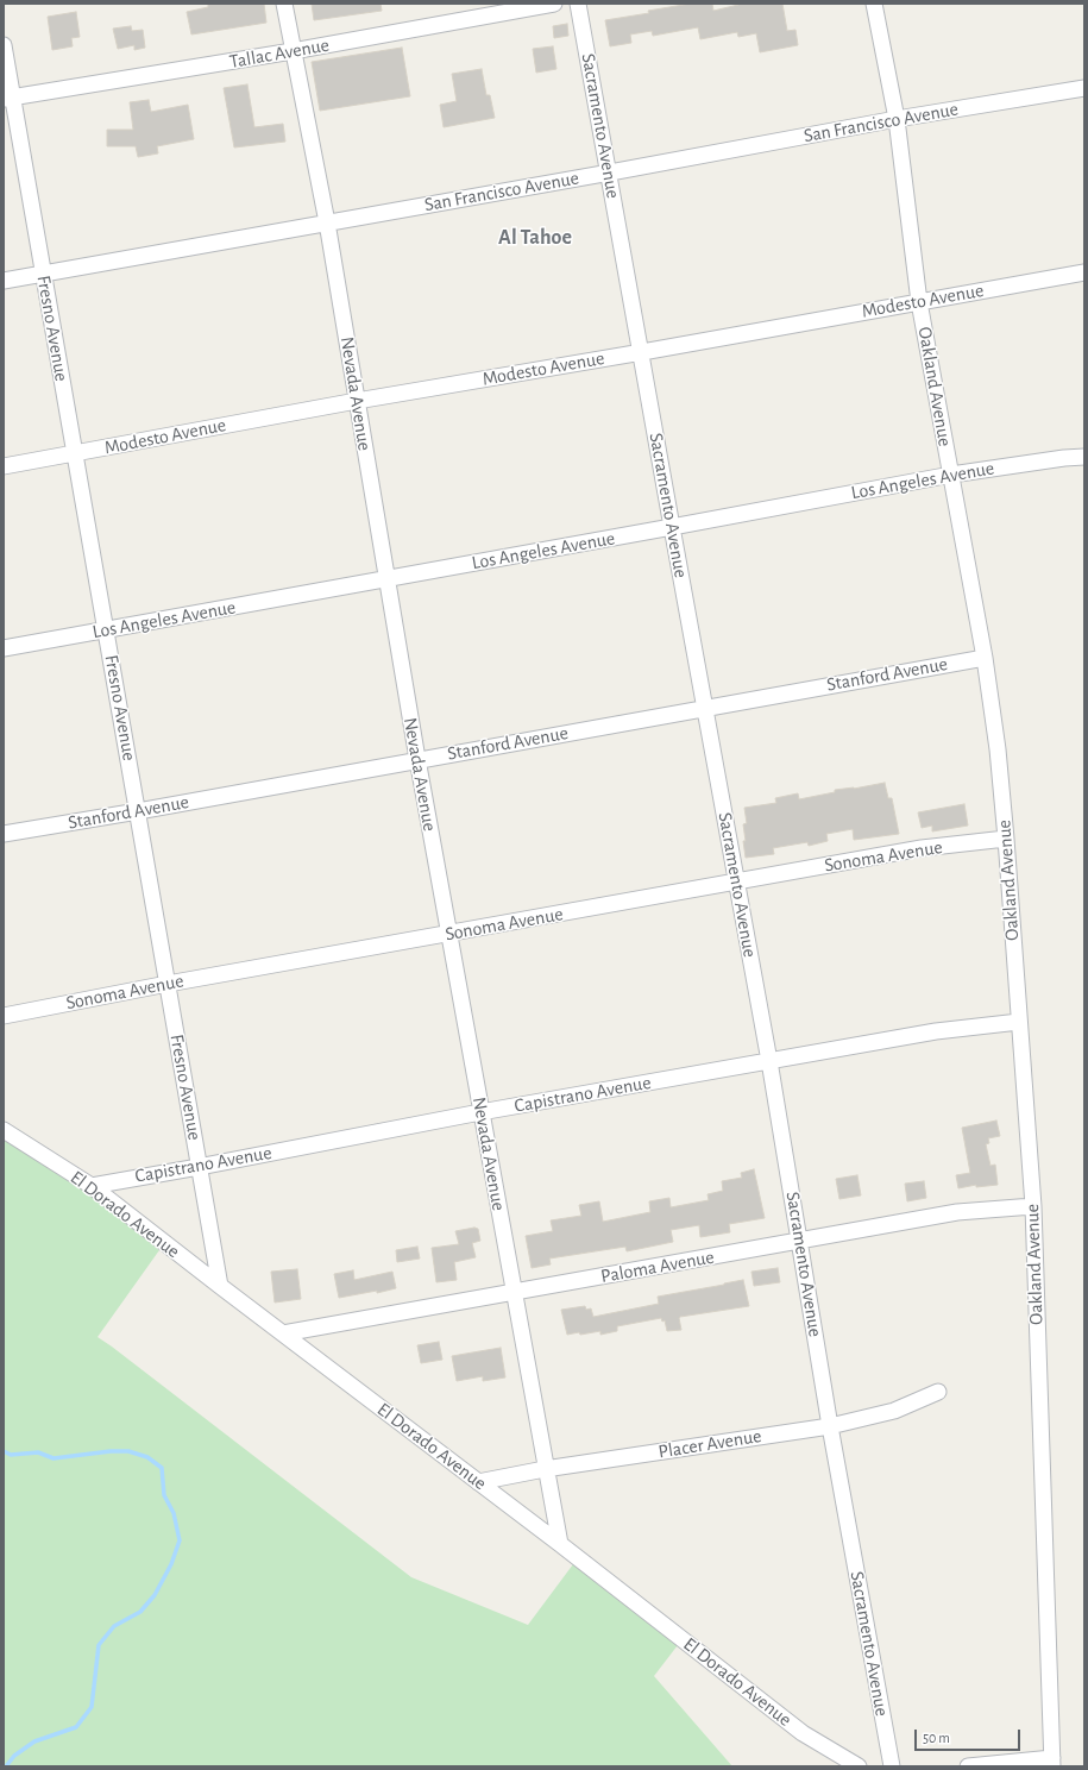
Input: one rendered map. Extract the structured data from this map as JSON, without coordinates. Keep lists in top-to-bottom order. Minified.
{"streets":{"street":["Tallac Avenue","San Francisco Avenue","Sacramento Avenue","Modesto Avenue","Fresno Avenue","Oakland Avenue","Nevada Avenue","Los Angeles Avenue","Stanford Avenue","Sonoma Avenue","Capistrano Avenue","El Dorado Avenue","Paloma Avenue","Placer Avenue"]},"crossings":[["Tallac Avenue","Fresno Avenue"],["Tallac Avenue","Nevada Avenue"],["San Francisco Avenue","Sacramento Avenue"],["San Francisco Avenue","Fresno Avenue"],["San Francisco Avenue","Oakland Avenue"],["San Francisco Avenue","Nevada Avenue"],["Sacramento Avenue","Modesto Avenue"],["Sacramento Avenue","Los Angeles Avenue"],["Sacramento Avenue","Stanford Avenue"],["Sacramento Avenue","Sonoma Avenue"],["Sacramento Avenue","Capistrano Avenue"],["Sacramento Avenue","Paloma Avenue"],["Sacramento Avenue","Placer Avenue"],["Modesto Avenue","Fresno Avenue"],["Modesto Avenue","Oakland Avenue"],["Modesto Avenue","Nevada Avenue"],["Fresno Avenue","Los Angeles Avenue"],["Fresno Avenue","Stanford Avenue"],["Fresno Avenue","Sonoma Avenue"],["Fresno Avenue","Capistrano Avenue"],["Fresno Avenue","El Dorado Avenue"],["Oakland Avenue","Los Angeles Avenue"],["Oakland Avenue","Stanford Avenue"],["Oakland Avenue","Sonoma Avenue"],["Oakland Avenue","Capistrano Avenue"],["Oakland Avenue","Paloma Avenue"],["Nevada Avenue","Los Angeles Avenue"],["Nevada Avenue","Stanford Avenue"],["Nevada Avenue","Sonoma Avenue"],["Nevada Avenue","Capistrano Avenue"],["Nevada Avenue","El Dorado Avenue"],["Nevada Avenue","Paloma Avenue"],["Nevada Avenue","Placer Avenue"],["Capistrano Avenue","El Dorado Avenue"],["El Dorado Avenue","Paloma Avenue"],["El Dorado Avenue","Placer Avenue"]],"districts":["Al Tahoe"],"scale_bar":"50 m"}
